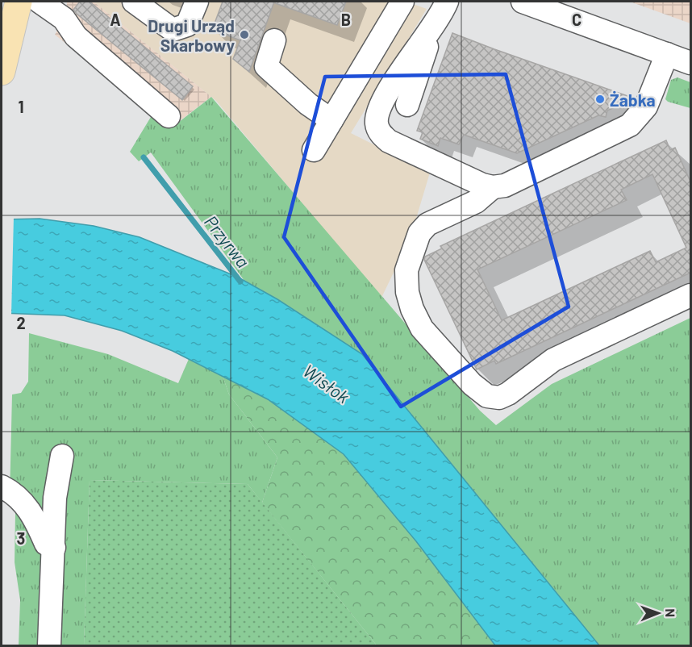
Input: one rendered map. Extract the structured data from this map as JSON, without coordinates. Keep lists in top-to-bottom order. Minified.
{"water":["Przyrwa","Wisłok"],"places":["Drugi Urząd Skarbowy","Żabka"],"north":"right","grid":{"columns":["A","B","C"],"rows":["1","2","3"]}}
